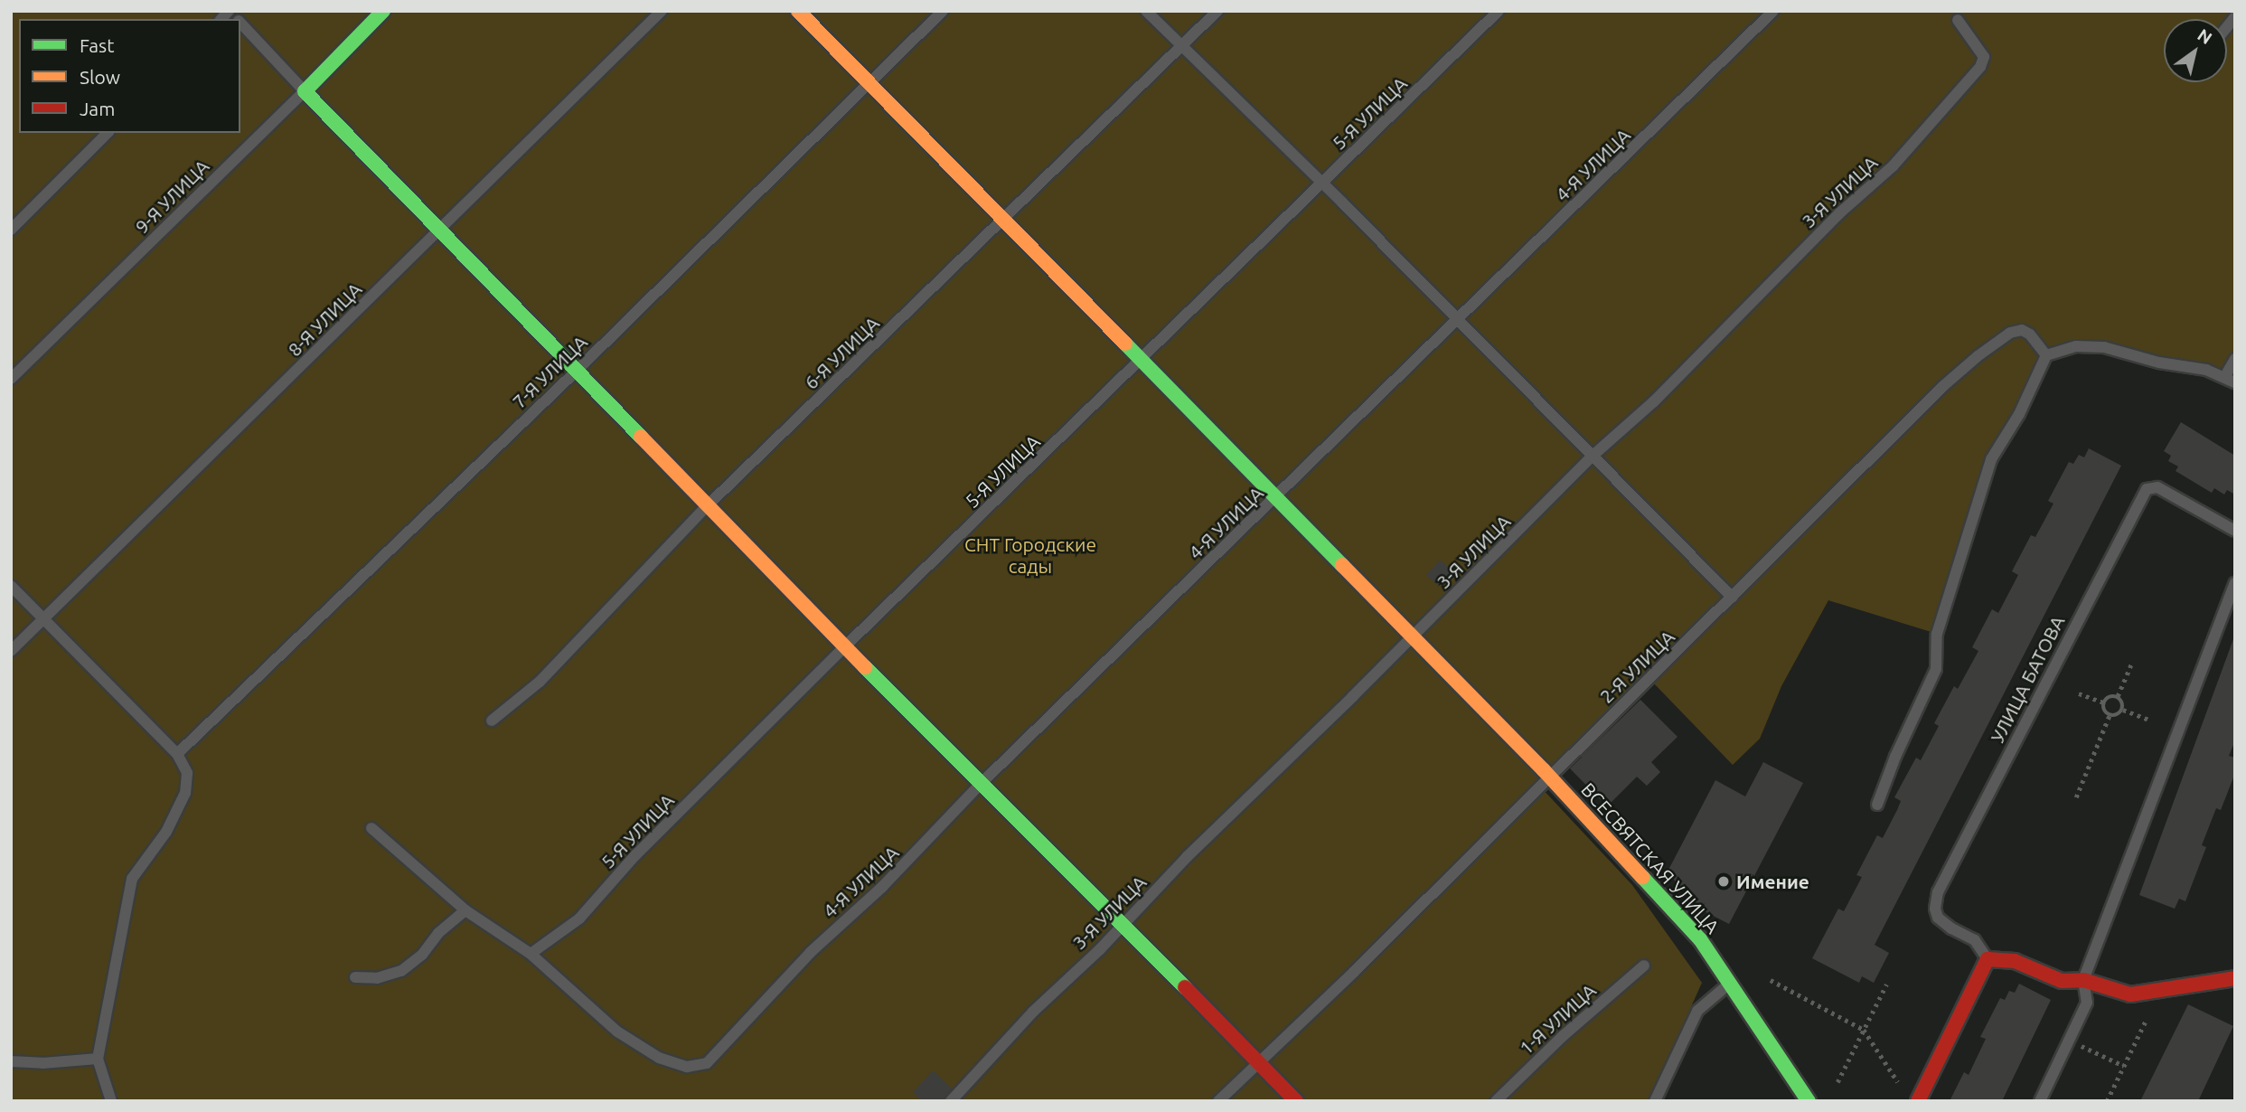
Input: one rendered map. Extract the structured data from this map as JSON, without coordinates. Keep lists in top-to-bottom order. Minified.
{"streets":{"street":["9-Я УЛИЦА","ВСЕСВЯТСКАЯ УЛИЦА"],"lane":["5-Я УЛИЦА","4-Я УЛИЦА","3-Я УЛИЦА","8-Я УЛИЦА","6-Я УЛИЦА","7-Я УЛИЦА","2-Я УЛИЦА","УЛИЦА БАТОВА","1-Я УЛИЦА"]},"crossings":[["5-Я УЛИЦА","4-Я УЛИЦА"],["5-Я УЛИЦА","ВСЕСВЯТСКАЯ УЛИЦА"],["4-Я УЛИЦА","ВСЕСВЯТСКАЯ УЛИЦА"],["3-Я УЛИЦА","ВСЕСВЯТСКАЯ УЛИЦА"],["6-Я УЛИЦА","ВСЕСВЯТСКАЯ УЛИЦА"],["7-Я УЛИЦА","ВСЕСВЯТСКАЯ УЛИЦА"],["2-Я УЛИЦА","ВСЕСВЯТСКАЯ УЛИЦА"]],"parks":["СНТ Городские сады"],"places":["Имение"],"legend":["Fast","Slow","Jam"],"north":"top right"}
